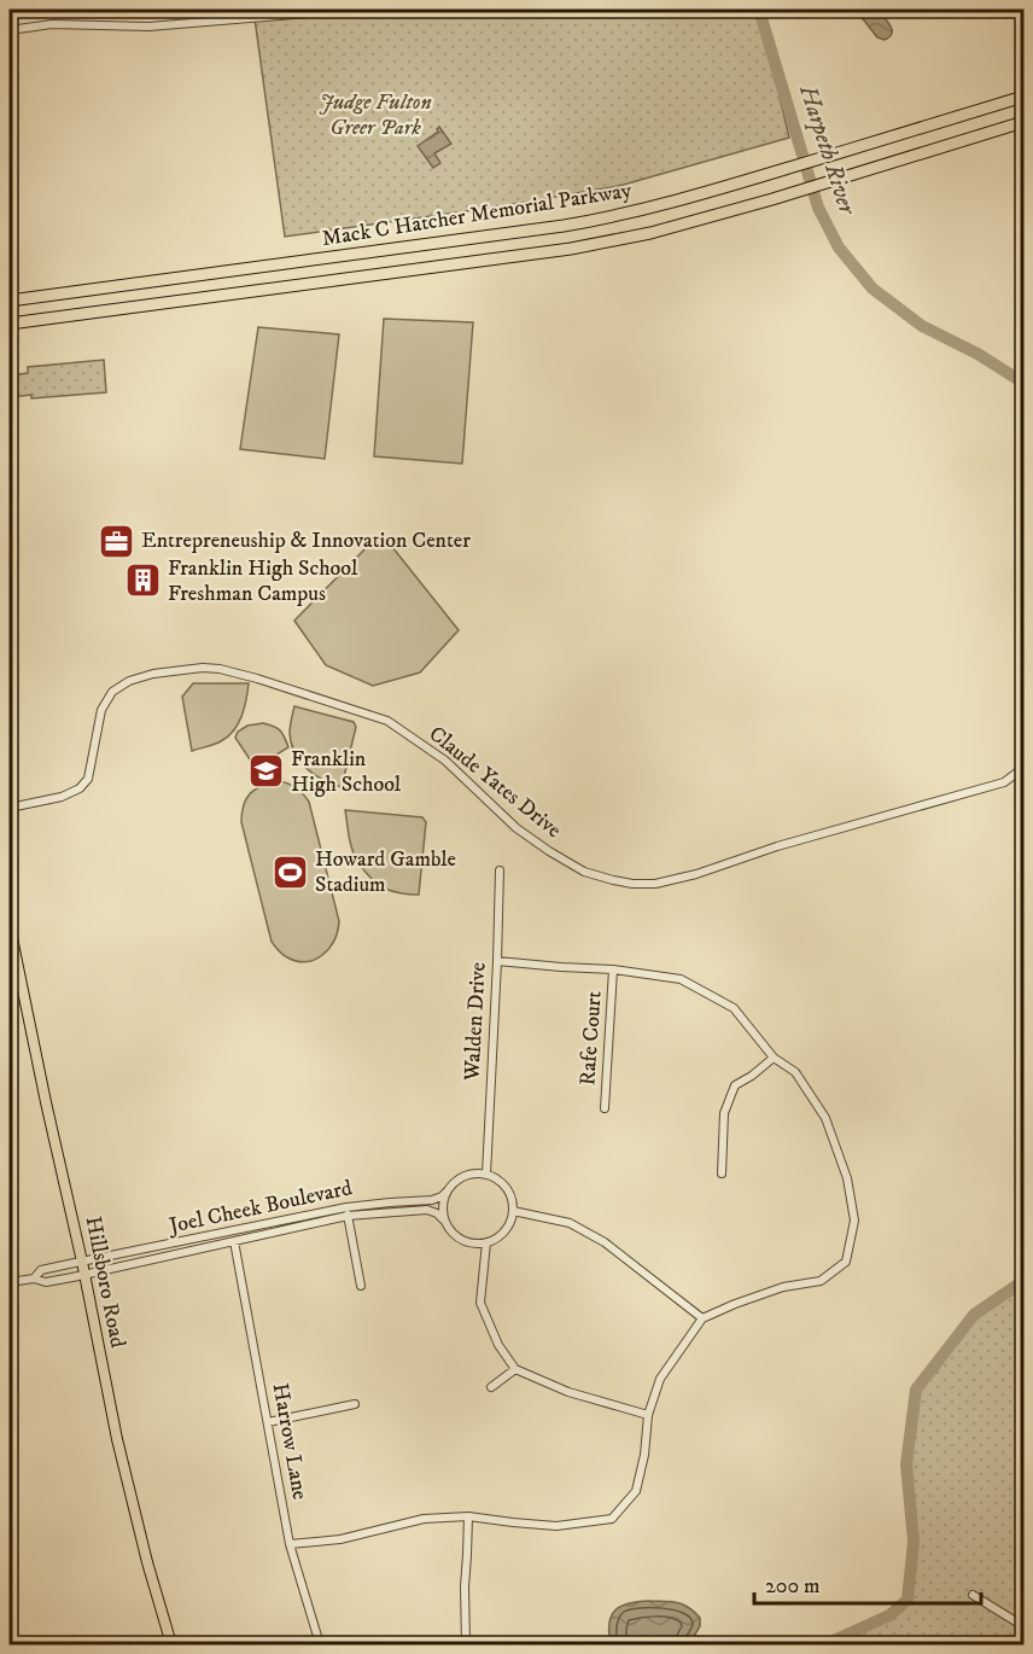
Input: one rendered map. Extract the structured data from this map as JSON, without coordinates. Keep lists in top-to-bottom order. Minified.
{"streets":{"highway":["Mack C Hatcher Memorial Parkway"],"main road":["Hillsboro Road"],"street":["Claude Yates Drive","Walden Drive","Rafe Court","Joel Cheek Boulevard","Harrow Lane"]},"crossings":[["Walden Drive","Joel Cheek Boulevard"],["Joel Cheek Boulevard","Hillsboro Road"],["Joel Cheek Boulevard","Harrow Lane"]],"water":["Harpeth River"],"parks":["Judge Fulton Greer Park"],"places":{"office":["Entrepreneuship & Innovation Center"],"building":["Franklin High School Freshman Campus"],"school or university":["Franklin High School"],"sports":["Howard Gamble Stadium"]},"scale_bar":"200 m"}
